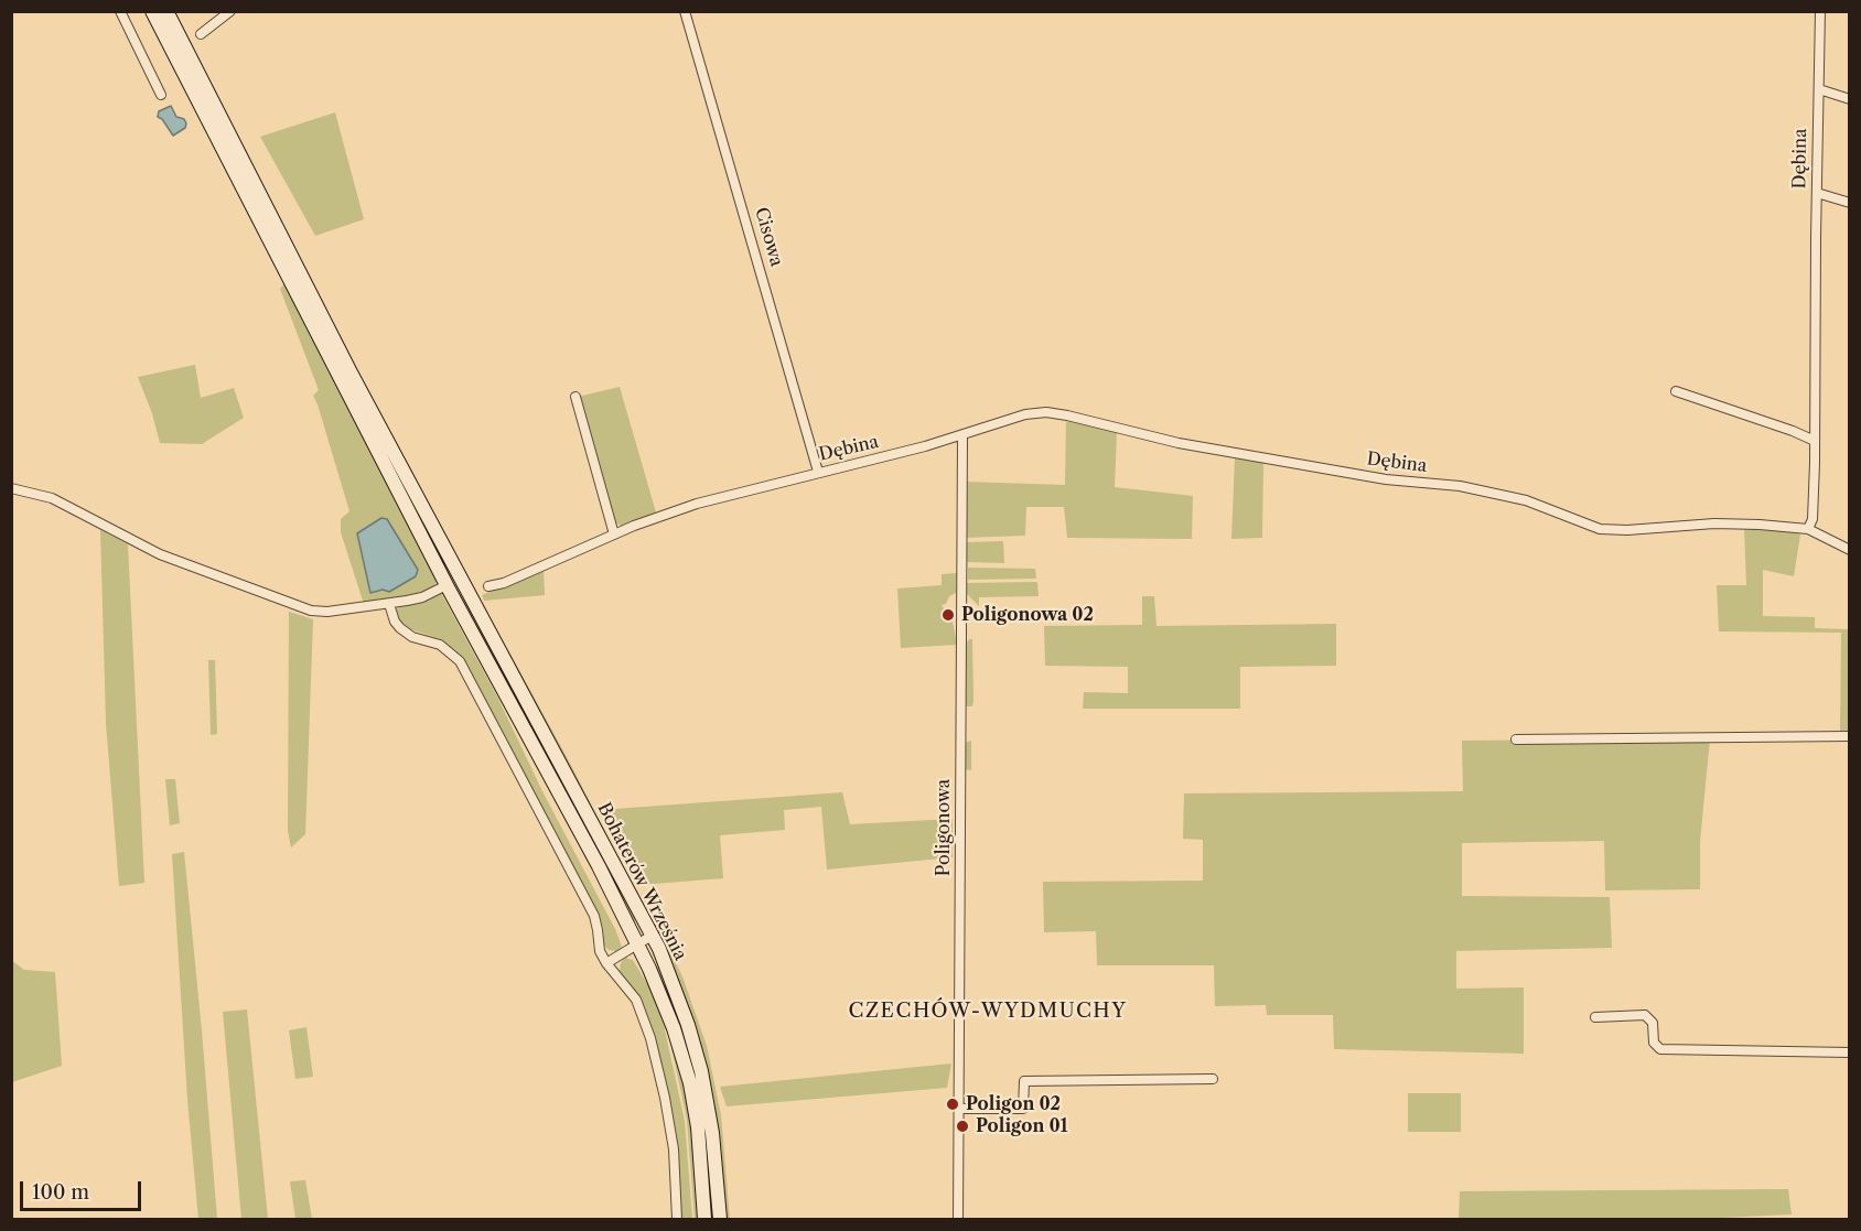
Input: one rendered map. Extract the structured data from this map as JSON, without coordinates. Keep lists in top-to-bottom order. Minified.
{"streets":{"main road":["Bohaterów Września"],"street":["Dębina","Cisowa","Poligonowa"]},"crossings":[["Dębina","Cisowa"],["Dębina","Poligonowa"]],"districts":["CZECHÓW-WYDMUCHY"],"places":["Poligonowa 02","Poligon 02","Poligon 01"],"scale_bar":"100 m"}
